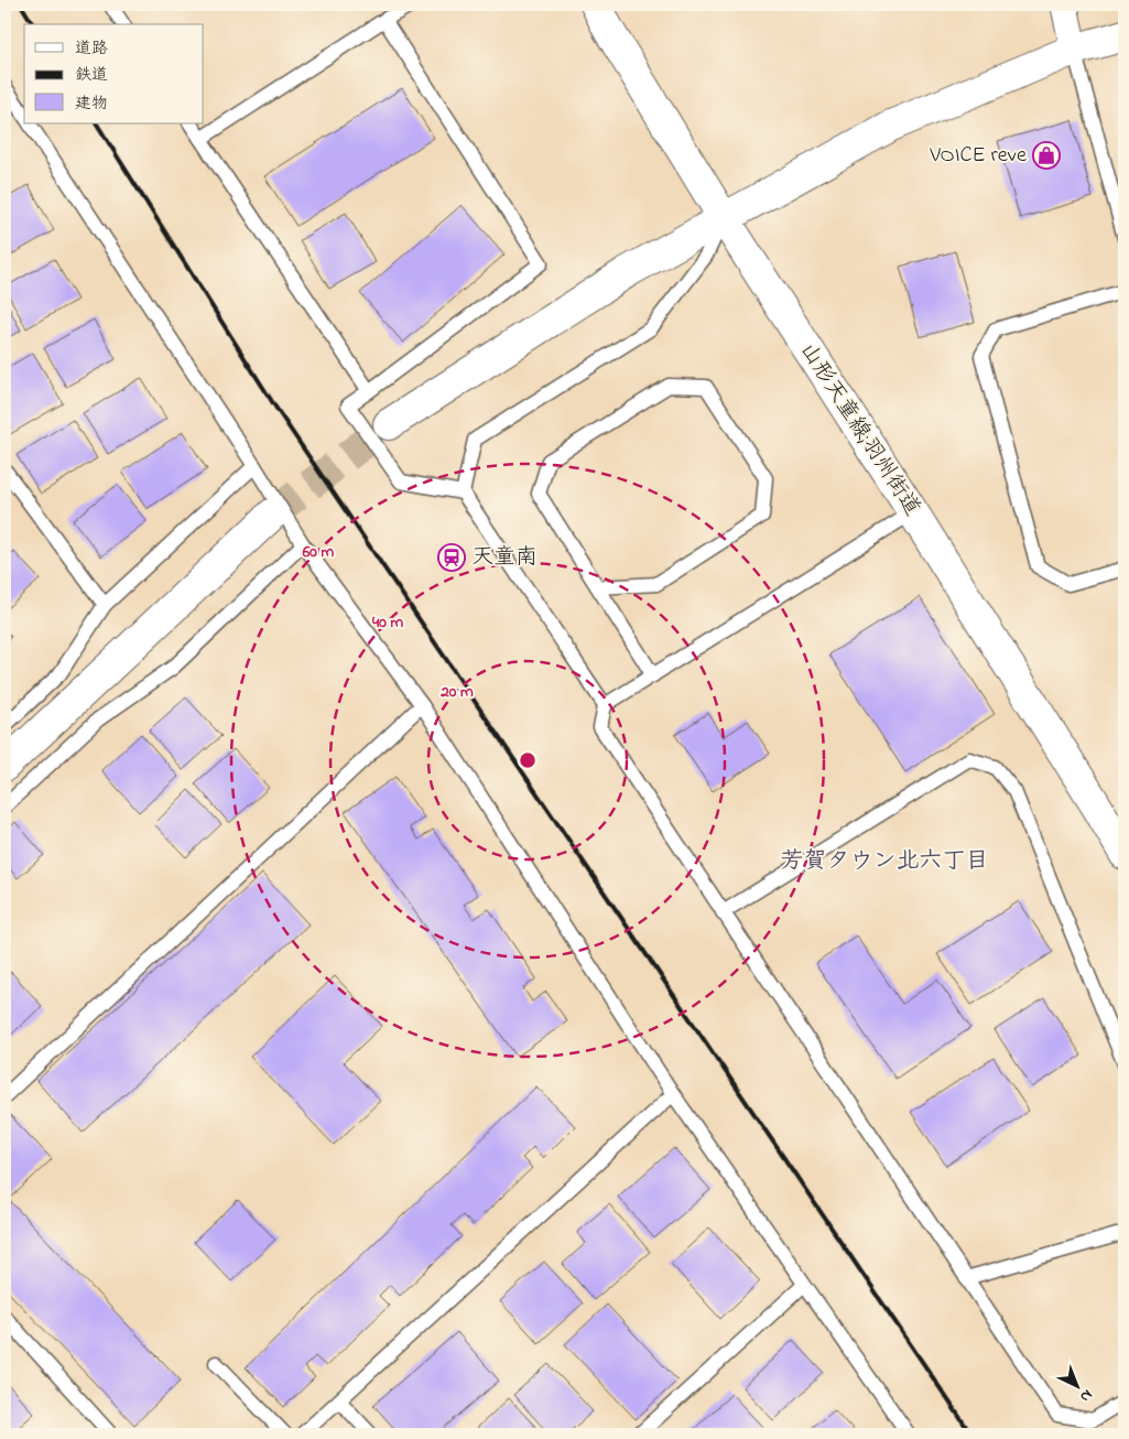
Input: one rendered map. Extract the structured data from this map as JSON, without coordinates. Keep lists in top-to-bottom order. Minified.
{"streets":{"street":["山形天童線;羽州街道"]},"districts":["芳賀タウン北六丁目"],"places":{"shop":["VOICE reve"],"station":["天童南"]},"legend":["道路","鉄道","建物"],"north":"bottom right","rings":["60 m","40 m","20 m"]}
